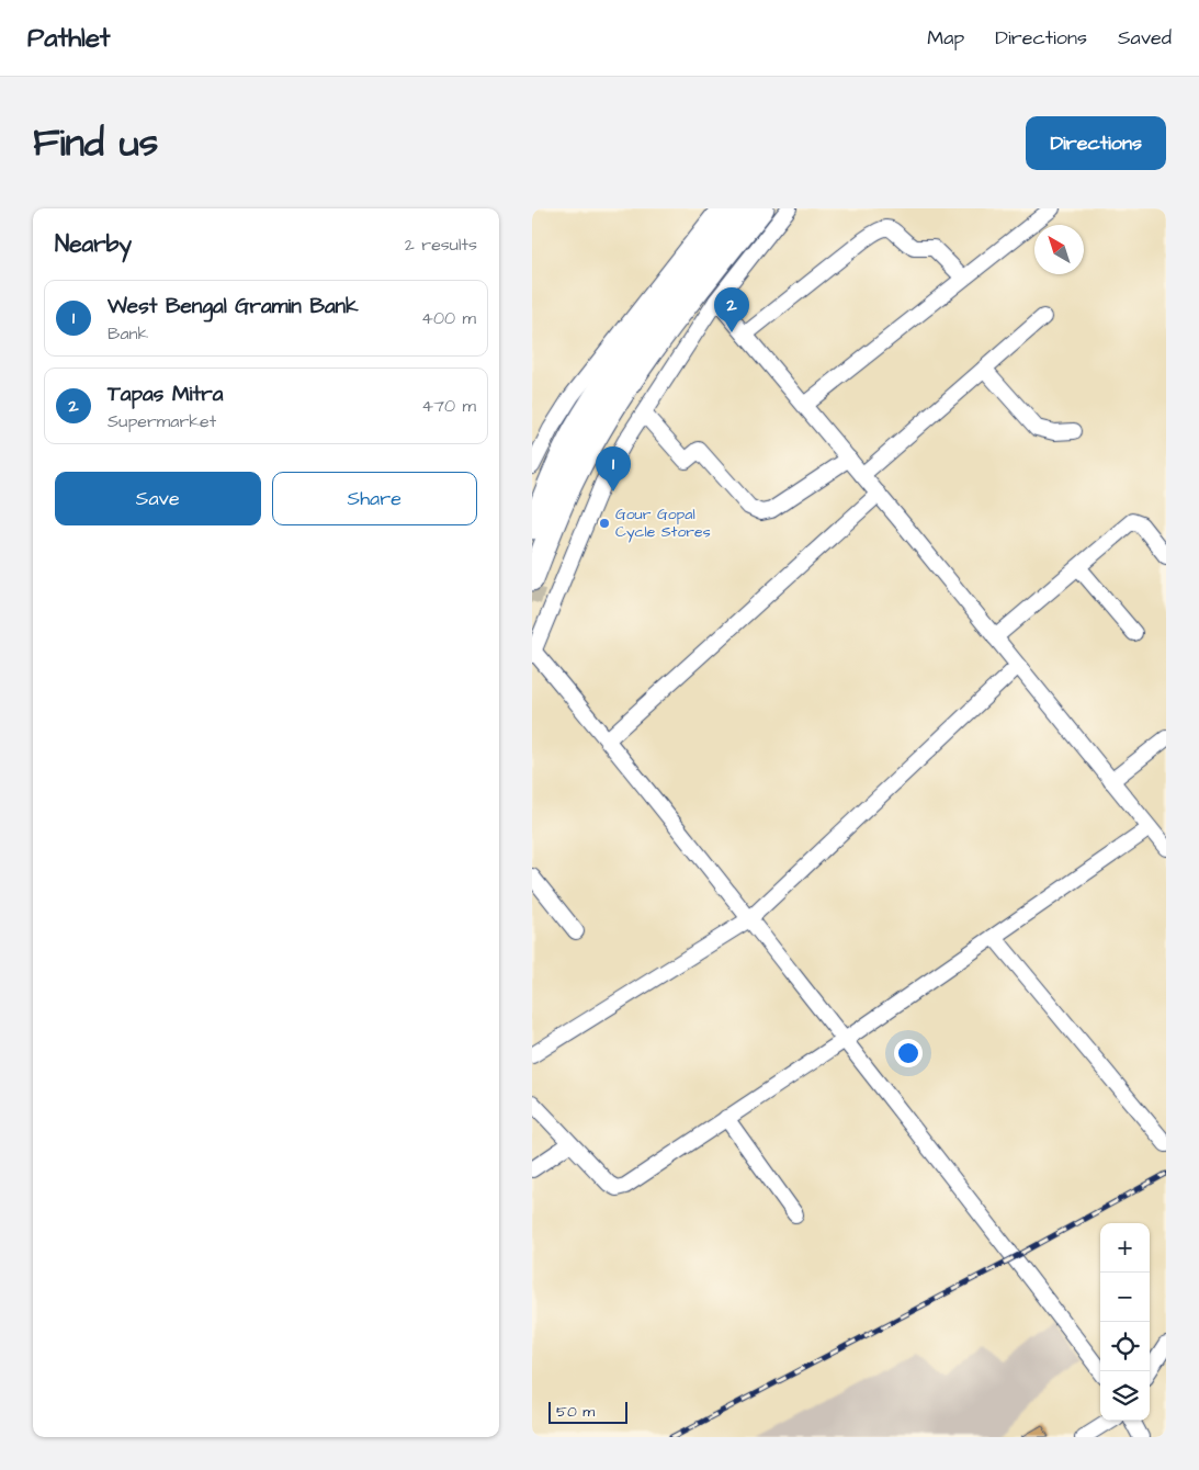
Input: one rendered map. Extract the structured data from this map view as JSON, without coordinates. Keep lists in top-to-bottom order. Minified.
{"places":["Gour Gopal Cycle Stores"],"scale_bar":"50 m","north":"top left","page":{"header":"Pathlet","nav":["Map","Directions","Saved"],"title":"Find us","buttons":["Directions",["Save","Share"]],"heading":["Nearby","2 results"],"list":[{"mark":"1","name":"West Bengal Gramin Bank","note":"Bank","value":"400 m"},{"mark":"2","name":"Tapas Mitra","note":"Supermarket","value":"470 m"}],"pins":["2","1"],"map_buttons":["+","−"],"scale":"50 m"}}
